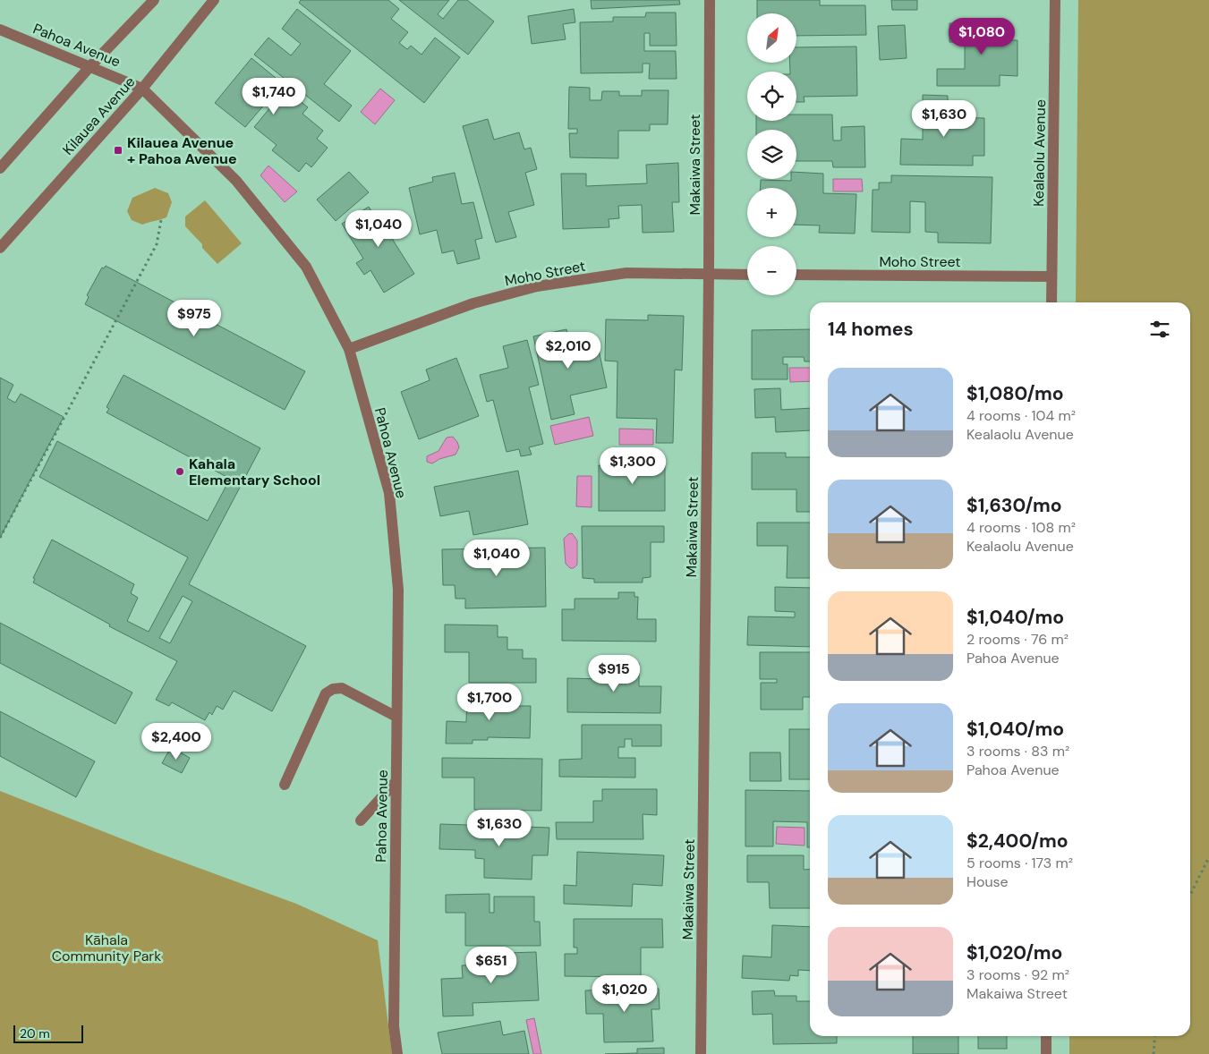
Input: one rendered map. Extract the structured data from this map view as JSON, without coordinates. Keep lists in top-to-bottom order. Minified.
{"streets":{"street":["Pahoa Avenue","Kilauea Avenue","Kealaolu Avenue","Makaiwa Street","Moho Street"]},"crossings":[["Pahoa Avenue","Kilauea Avenue"],["Pahoa Avenue","Moho Street"],["Kealaolu Avenue","Moho Street"],["Makaiwa Street","Moho Street"]],"parks":["Kāhala Community Park"],"places":{"transit":["Kilauea Avenue + Pahoa Avenue"],"other":["Kahala Elementary School"]},"scale_bar":"20 m","north":"top right","page":{"map_buttons":["+","−"],"price":["$1,080","$1,740","$1,630","$1,040","$975","$2,010","$1,300","$1,040","$915","$1,700","$2,400","$1,630","$651","$1,020"],"heading":"14 homes","list":[{"name":"$1,080/mo","note":"4 rooms · 104 m² · Kealaolu Avenue"},{"name":"$1,630/mo","note":"4 rooms · 108 m² · Kealaolu Avenue"},{"name":"$1,040/mo","note":"2 rooms · 76 m² · Pahoa Avenue"},{"name":"$1,040/mo","note":"3 rooms · 83 m² · Pahoa Avenue"},{"name":"$2,400/mo","note":"5 rooms · 173 m² · House"},{"name":"$1,020/mo","note":"3 rooms · 92 m² · Makaiwa Street"}],"scale":"20 m"}}
